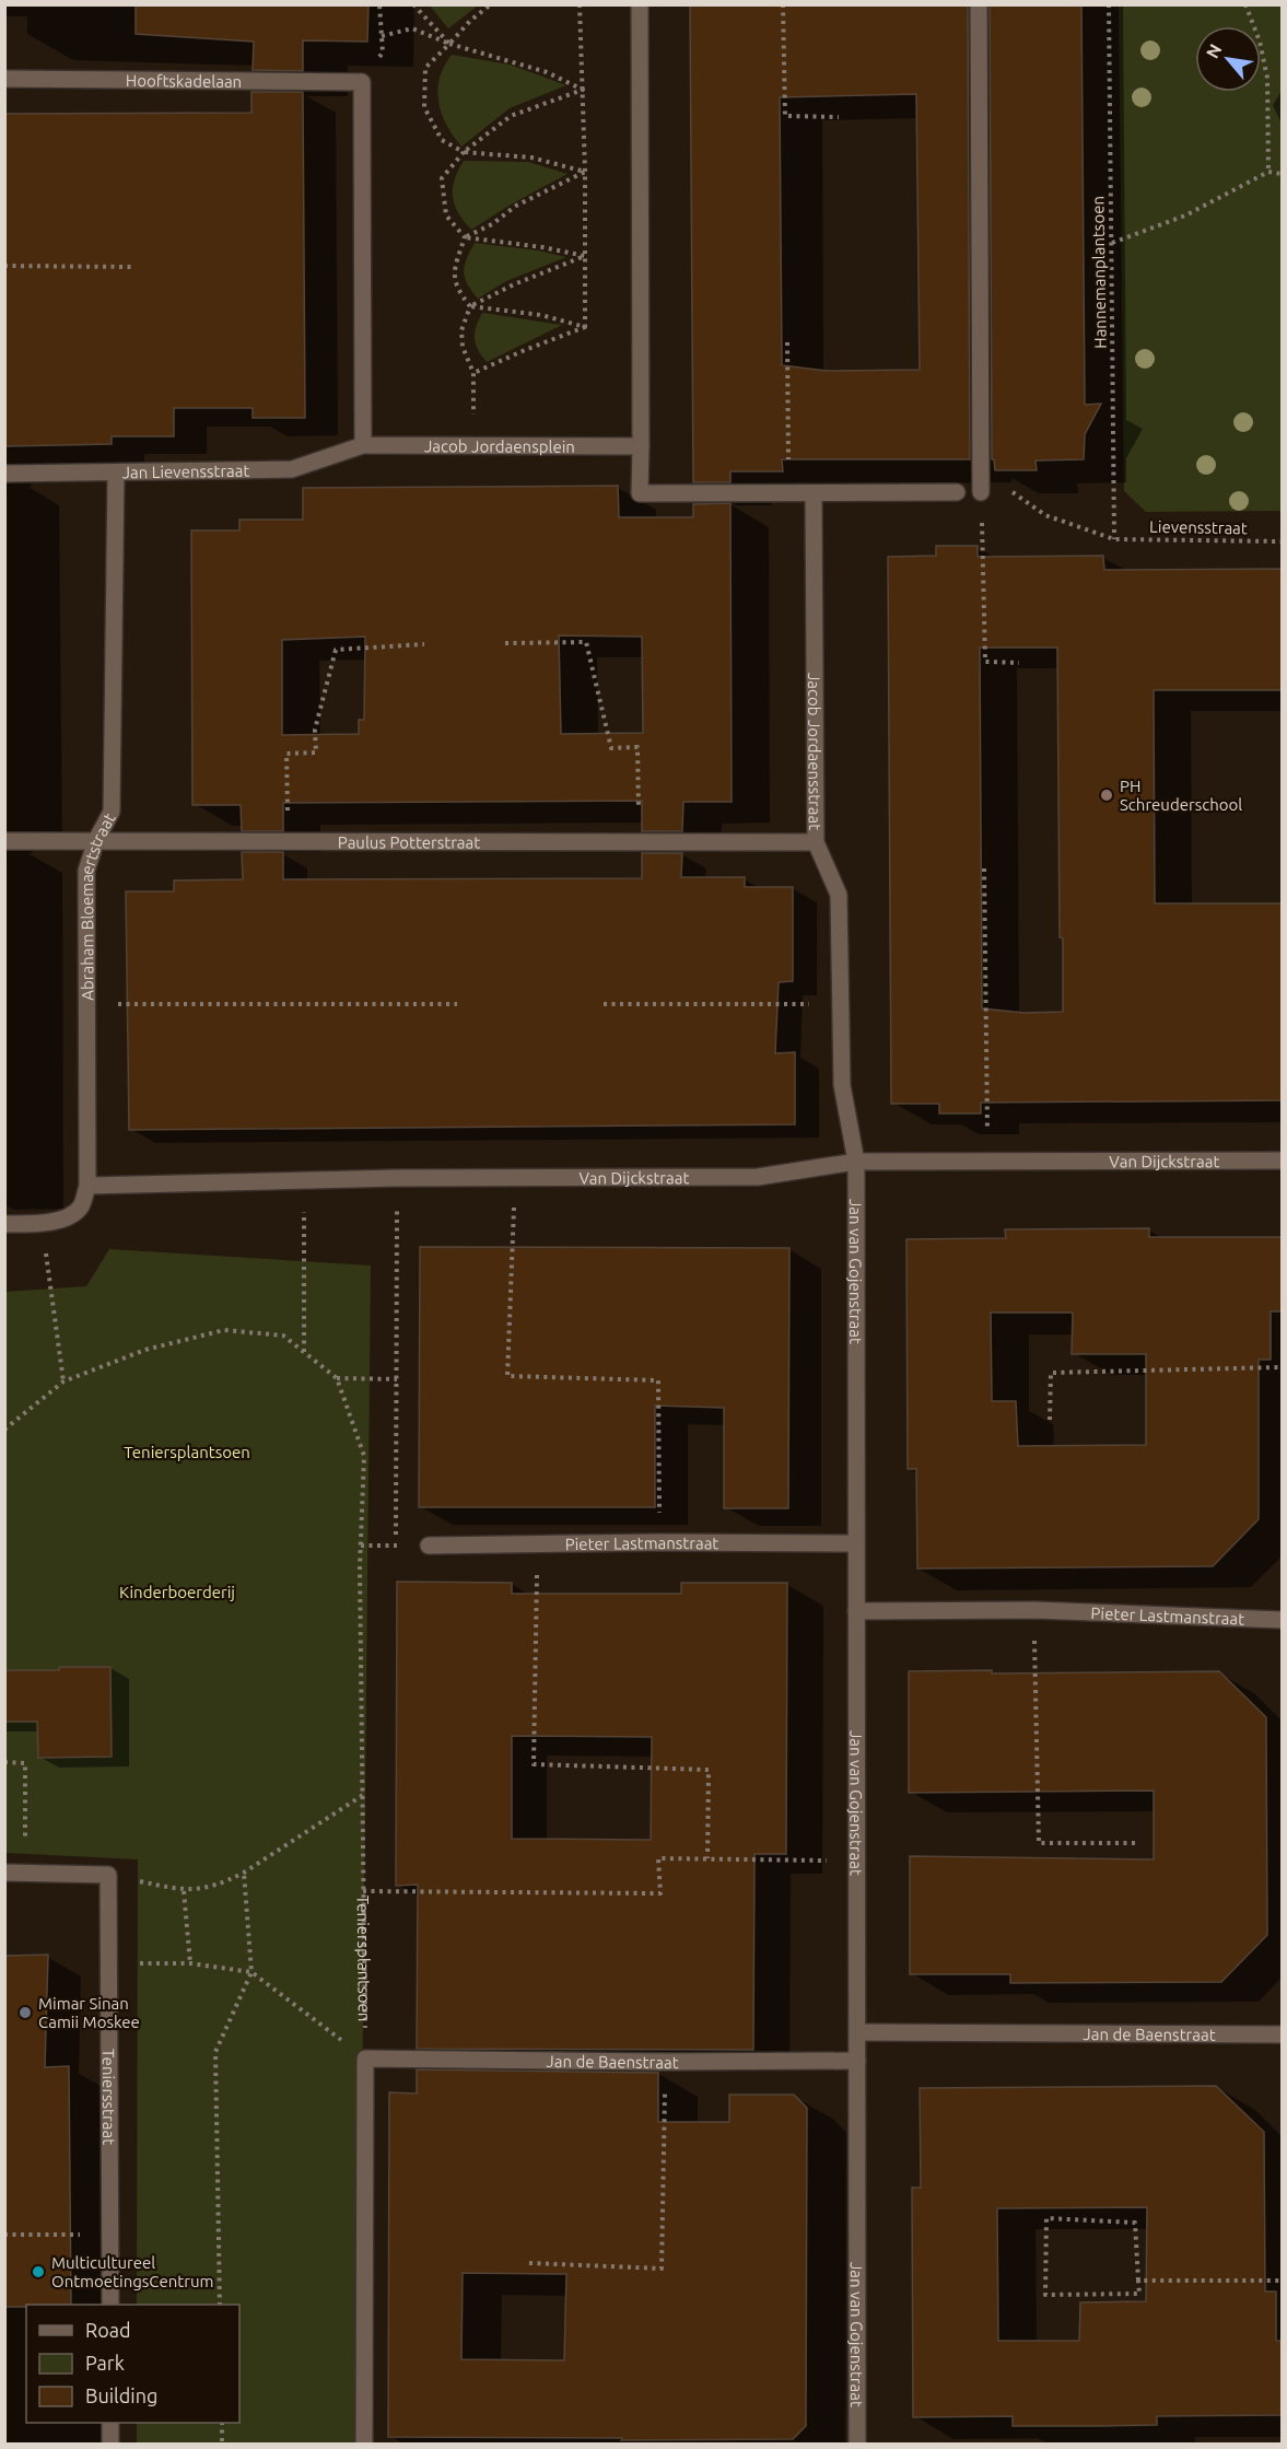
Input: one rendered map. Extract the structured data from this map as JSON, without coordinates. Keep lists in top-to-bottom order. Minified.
{"streets":{"street":["Hooftskadelaan","Jacob Jordaensplein","Jan Lievensstraat","Jacob Jordaensstraat","Paulus Potterstraat","Abraham Bloemaertstraat","Van Dijckstraat","Jan van Gojenstraat","Pieter Lastmanstraat","Jan de Baenstraat","Teniersstraat"],"path":["Hannemanplantsoen","Lievensstraat","Teniersplantsoen"]},"crossings":[["Hannemanplantsoen","Lievensstraat"],["Jacob Jordaensplein","Jan Lievensstraat"],["Jan Lievensstraat","Abraham Bloemaertstraat"],["Jacob Jordaensstraat","Paulus Potterstraat"],["Jacob Jordaensstraat","Van Dijckstraat"],["Jacob Jordaensstraat","Jan van Gojenstraat"],["Paulus Potterstraat","Abraham Bloemaertstraat"],["Abraham Bloemaertstraat","Van Dijckstraat"],["Van Dijckstraat","Jan van Gojenstraat"],["Jan van Gojenstraat","Pieter Lastmanstraat"],["Jan van Gojenstraat","Jan de Baenstraat"],["Teniersplantsoen","Jan de Baenstraat"]],"parks":["Teniersplantsoen","Kinderboerderij"],"places":["PH Schreuderschool","Mimar Sinan Camii Moskee","Multicultureel OntmoetingsCentrum"],"legend":["Road","Park","Building"],"north":"top left"}
